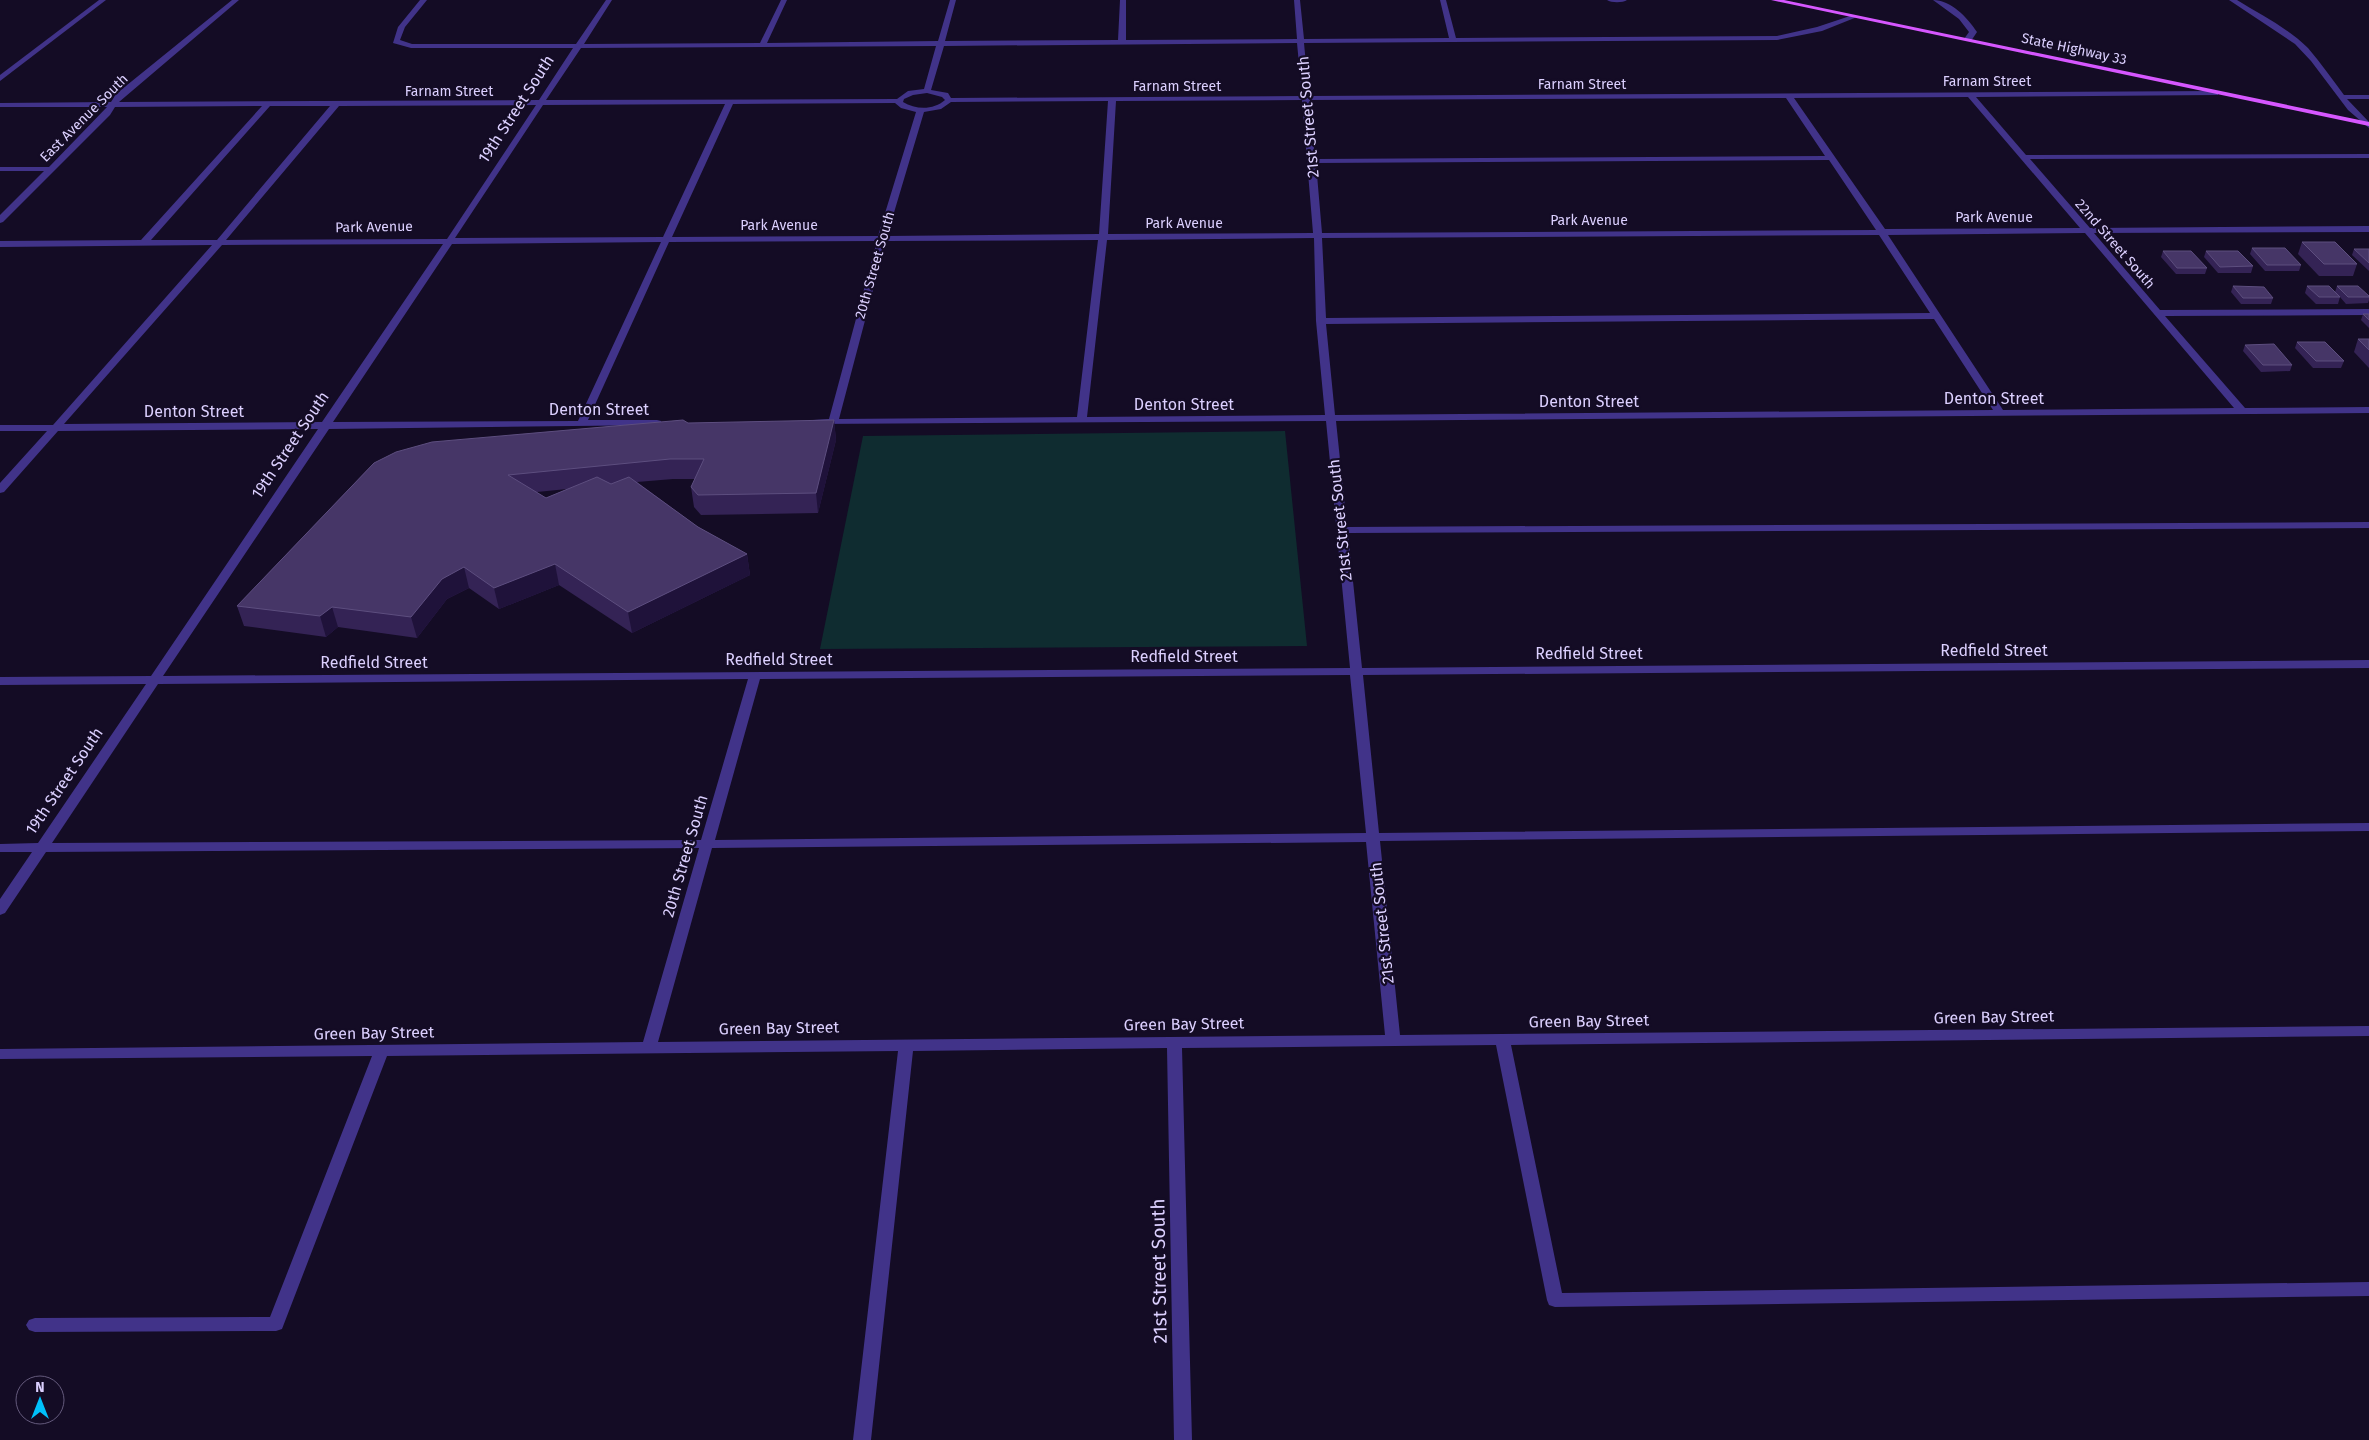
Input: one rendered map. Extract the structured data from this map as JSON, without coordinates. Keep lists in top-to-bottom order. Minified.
{"streets":{"main road":["State Highway 33"],"street":["Farnam Street","19th Street South","21st Street South","East Avenue South","Park Avenue","22nd Street South","20th Street South","Denton Street","Redfield Street","Green Bay Street"]},"crossings":[["State Highway 33","Farnam Street"],["Farnam Street","19th Street South"],["Farnam Street","21st Street South"],["Farnam Street","East Avenue South"],["Farnam Street","22nd Street South"],["19th Street South","Park Avenue"],["19th Street South","Denton Street"],["19th Street South","Redfield Street"],["21st Street South","Park Avenue"],["21st Street South","Denton Street"],["21st Street South","Redfield Street"],["21st Street South","Green Bay Street"],["Park Avenue","22nd Street South"],["Park Avenue","20th Street South"],["22nd Street South","Denton Street"],["20th Street South","Denton Street"],["20th Street South","Redfield Street"],["20th Street South","Green Bay Street"]],"north":"top"}
